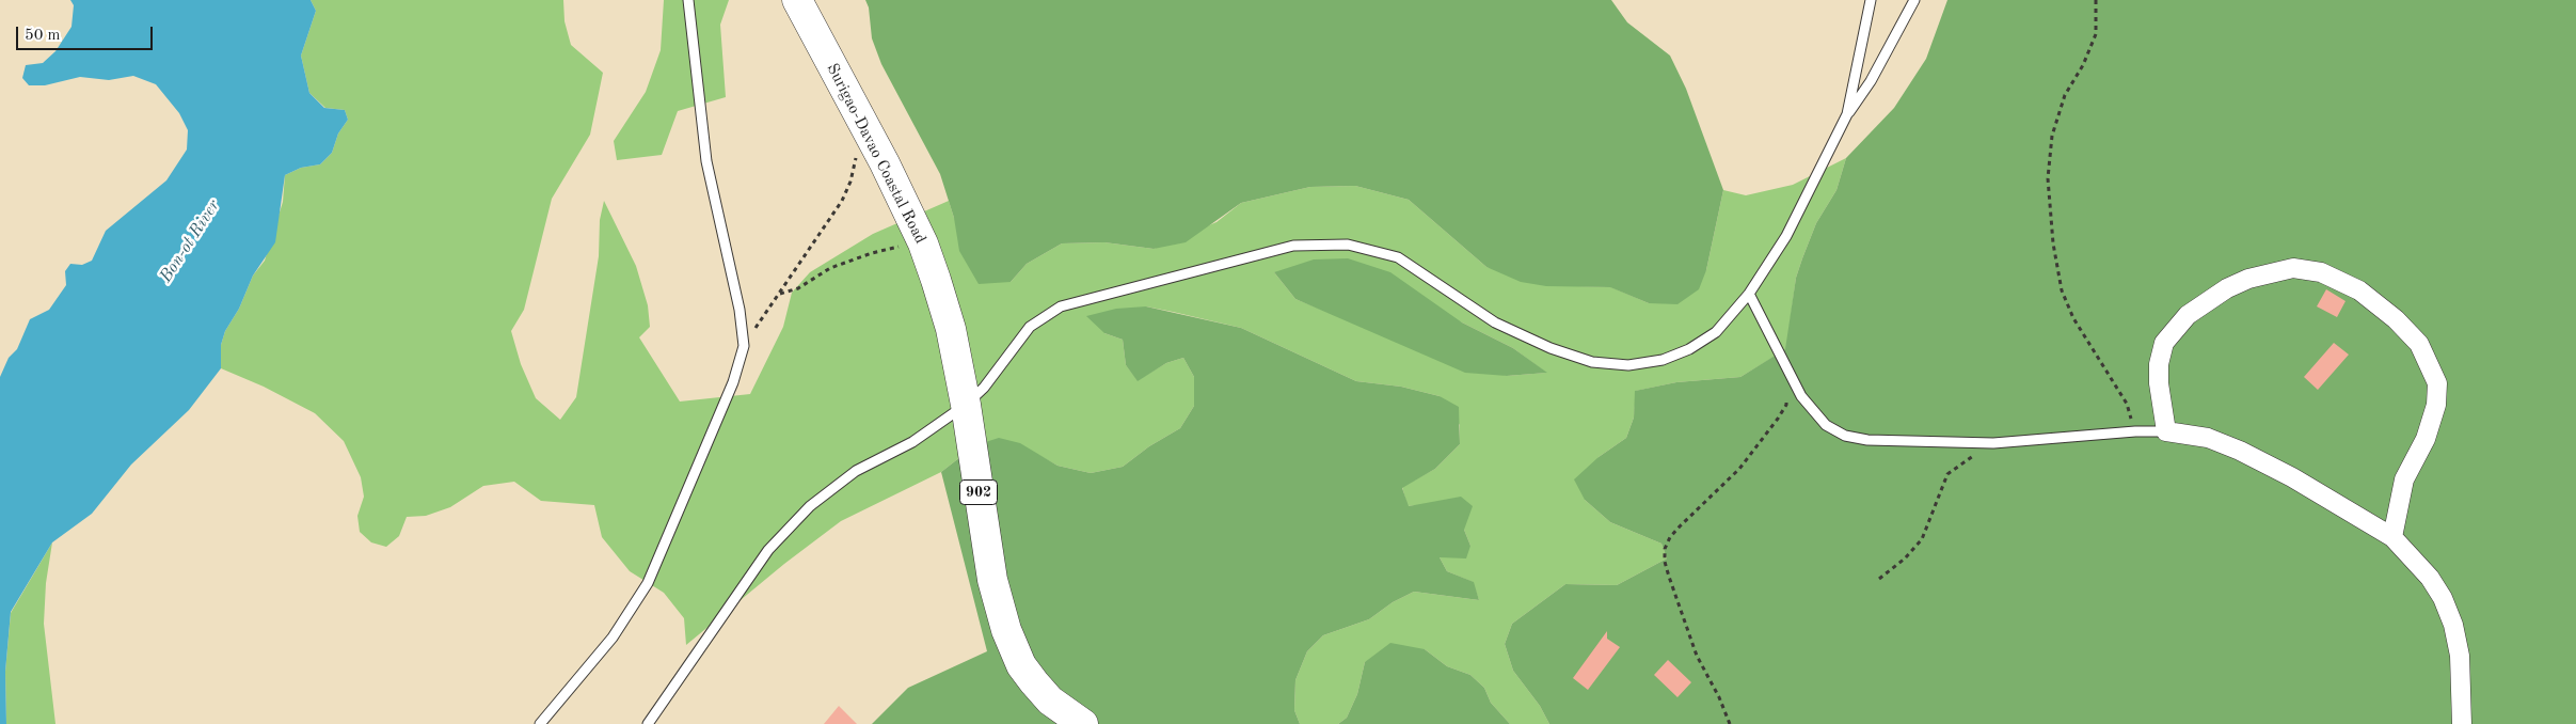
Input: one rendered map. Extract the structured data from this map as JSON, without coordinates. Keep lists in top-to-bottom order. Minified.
{"streets":{"highway":["Surigao-Davao Coastal Road","902"]},"water":["Bon-ot River"],"scale_bar":"50 m"}
